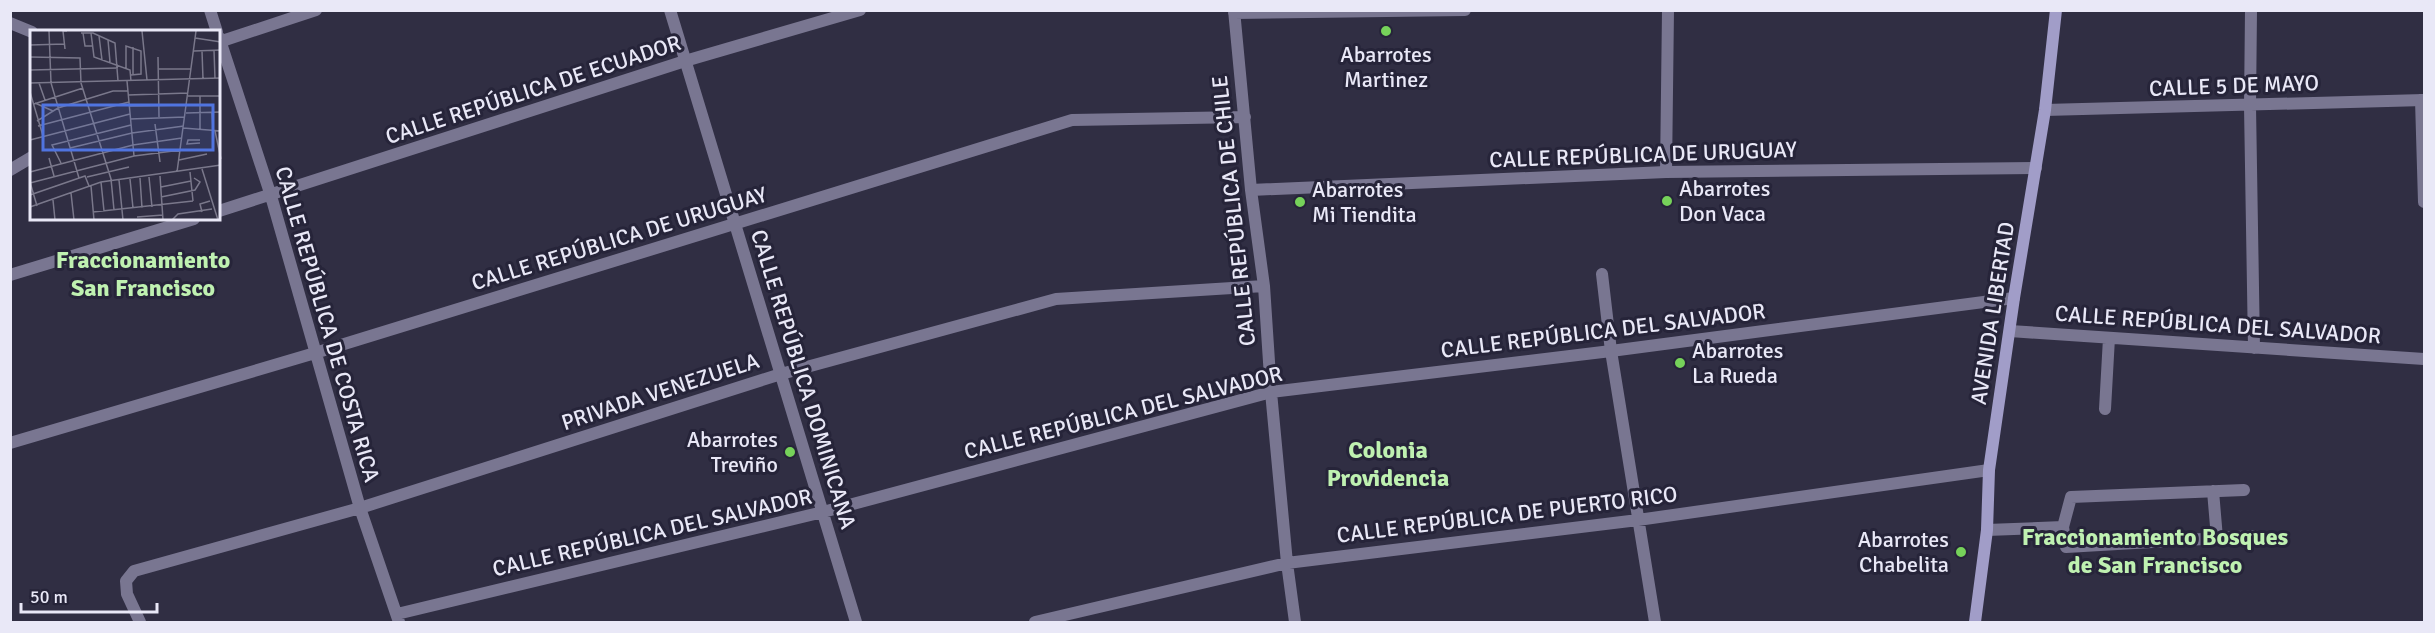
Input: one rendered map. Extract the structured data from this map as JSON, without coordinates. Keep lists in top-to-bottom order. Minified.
{"streets":{"street":["CALLE 5 DE MAYO","CALLE REPÚBLICA DE ECUADOR","CALLE REPÚBLICA DE URUGUAY","CALLE REPÚBLICA DE CHILE","AVENIDA LIBERTAD","CALLE REPÚBLICA DE COSTA RICA","CALLE REPÚBLICA DEL SALVADOR","CALLE REPÚBLICA DOMINICANA","PRIVADA VENEZUELA","CALLE REPÚBLICA DE PUERTO RICO"]},"crossings":[["CALLE 5 DE MAYO","AVENIDA LIBERTAD"],["CALLE REPÚBLICA DE ECUADOR","CALLE REPÚBLICA DE COSTA RICA"],["CALLE REPÚBLICA DE ECUADOR","CALLE REPÚBLICA DOMINICANA"],["CALLE REPÚBLICA DE URUGUAY","CALLE REPÚBLICA DE CHILE"],["CALLE REPÚBLICA DE URUGUAY","AVENIDA LIBERTAD"],["CALLE REPÚBLICA DE URUGUAY","CALLE REPÚBLICA DE COSTA RICA"],["CALLE REPÚBLICA DE URUGUAY","CALLE REPÚBLICA DOMINICANA"],["CALLE REPÚBLICA DE CHILE","CALLE REPÚBLICA DEL SALVADOR"],["CALLE REPÚBLICA DE CHILE","PRIVADA VENEZUELA"],["CALLE REPÚBLICA DE CHILE","CALLE REPÚBLICA DE PUERTO RICO"],["AVENIDA LIBERTAD","CALLE REPÚBLICA DEL SALVADOR"],["AVENIDA LIBERTAD","CALLE REPÚBLICA DE PUERTO RICO"],["CALLE REPÚBLICA DE COSTA RICA","CALLE REPÚBLICA DEL SALVADOR"],["CALLE REPÚBLICA DE COSTA RICA","PRIVADA VENEZUELA"],["CALLE REPÚBLICA DEL SALVADOR","CALLE REPÚBLICA DOMINICANA"],["CALLE REPÚBLICA DOMINICANA","PRIVADA VENEZUELA"]],"districts":["Fraccionamiento San Francisco","Colonia Providencia","Fraccionamiento Bosques de San Francisco"],"places":["Abarrotes Martinez","Abarrotes Don Vaca","Abarrotes Mi Tiendita","Abarrotes La Rueda","Abarrotes Treviño","Abarrotes Chabelita"],"scale_bar":"50 m"}
